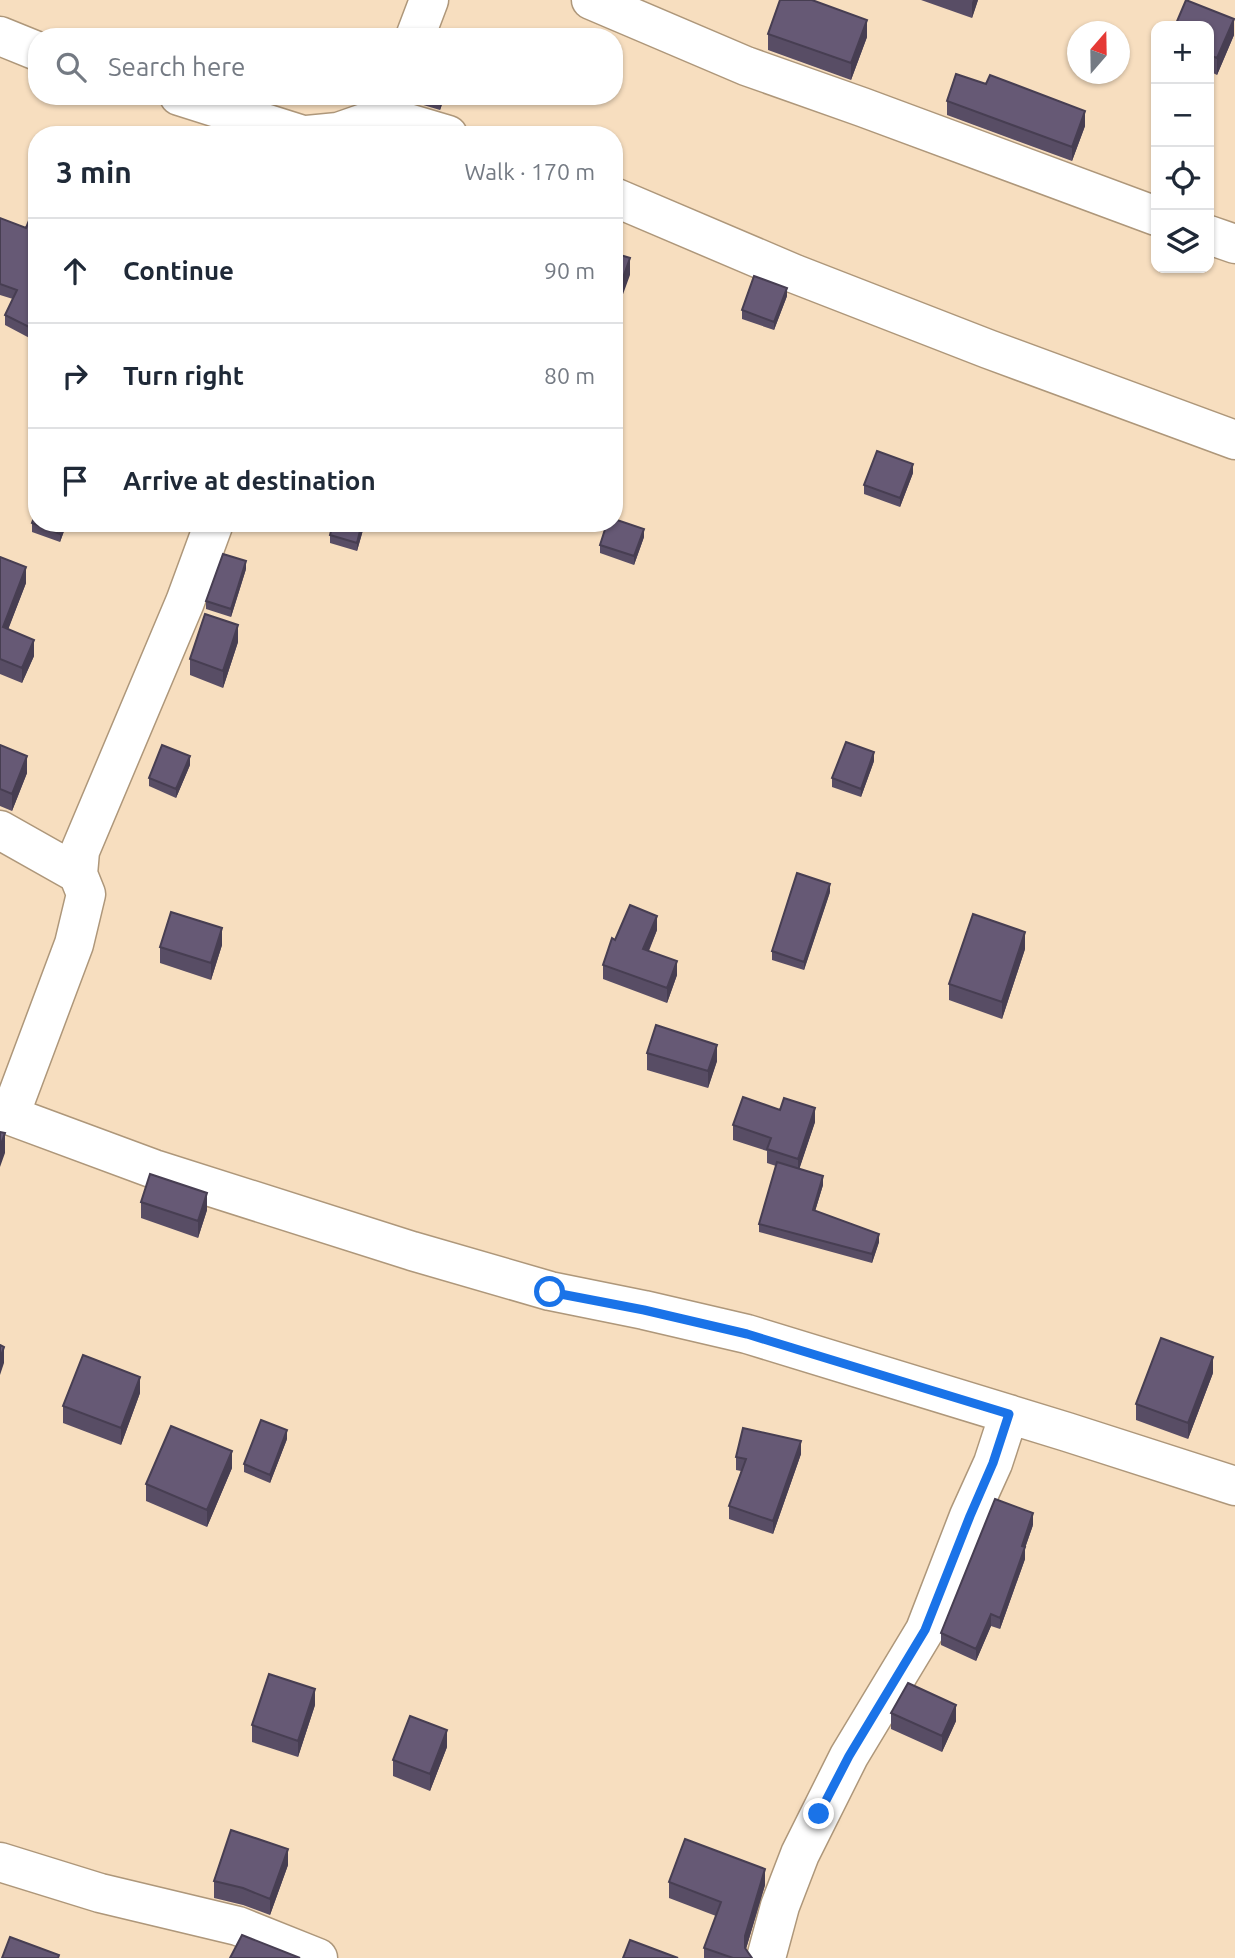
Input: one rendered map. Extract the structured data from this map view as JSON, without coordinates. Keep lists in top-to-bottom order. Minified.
{"north":"top","page":{"map_buttons":["+","−"],"search":"Search here","heading":["3 min","Walk · 170 m"],"list":[["Continue","90 m"],["Turn right","80 m"],"Arrive at destination"]}}
